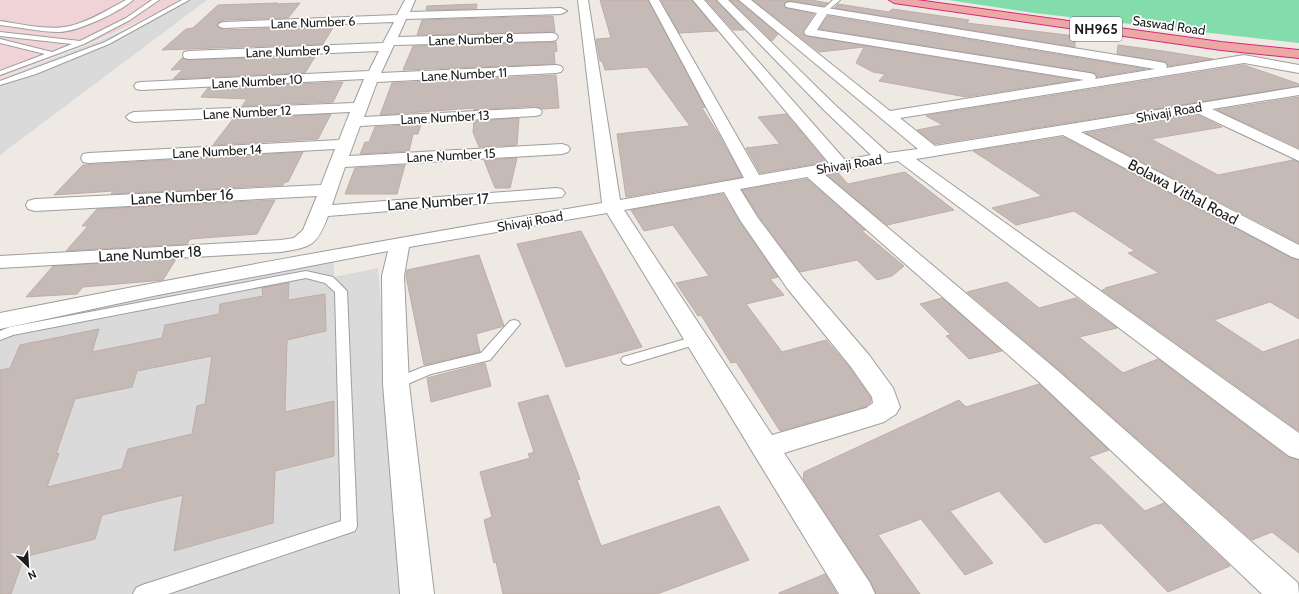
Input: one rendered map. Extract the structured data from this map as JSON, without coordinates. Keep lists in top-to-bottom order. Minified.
{"streets":{"highway":["Saswad Road","NH965"],"street":["Lane Number 6","Lane Number 8","Lane Number 9","Lane Number 11","Lane Number 10","Lane Number 12","Shivaji Road","Lane Number 13","Lane Number 14","Lane Number 15","Bolawa Vithal Road","Lane Number 16","Lane Number 17","Lane Number 18"]},"crossings":[["Lane Number 8","Lane Number 9"],["Lane Number 11","Lane Number 10"],["Shivaji Road","Bolawa Vithal Road"],["Lane Number 17","Lane Number 18"]],"north":"bottom right"}
